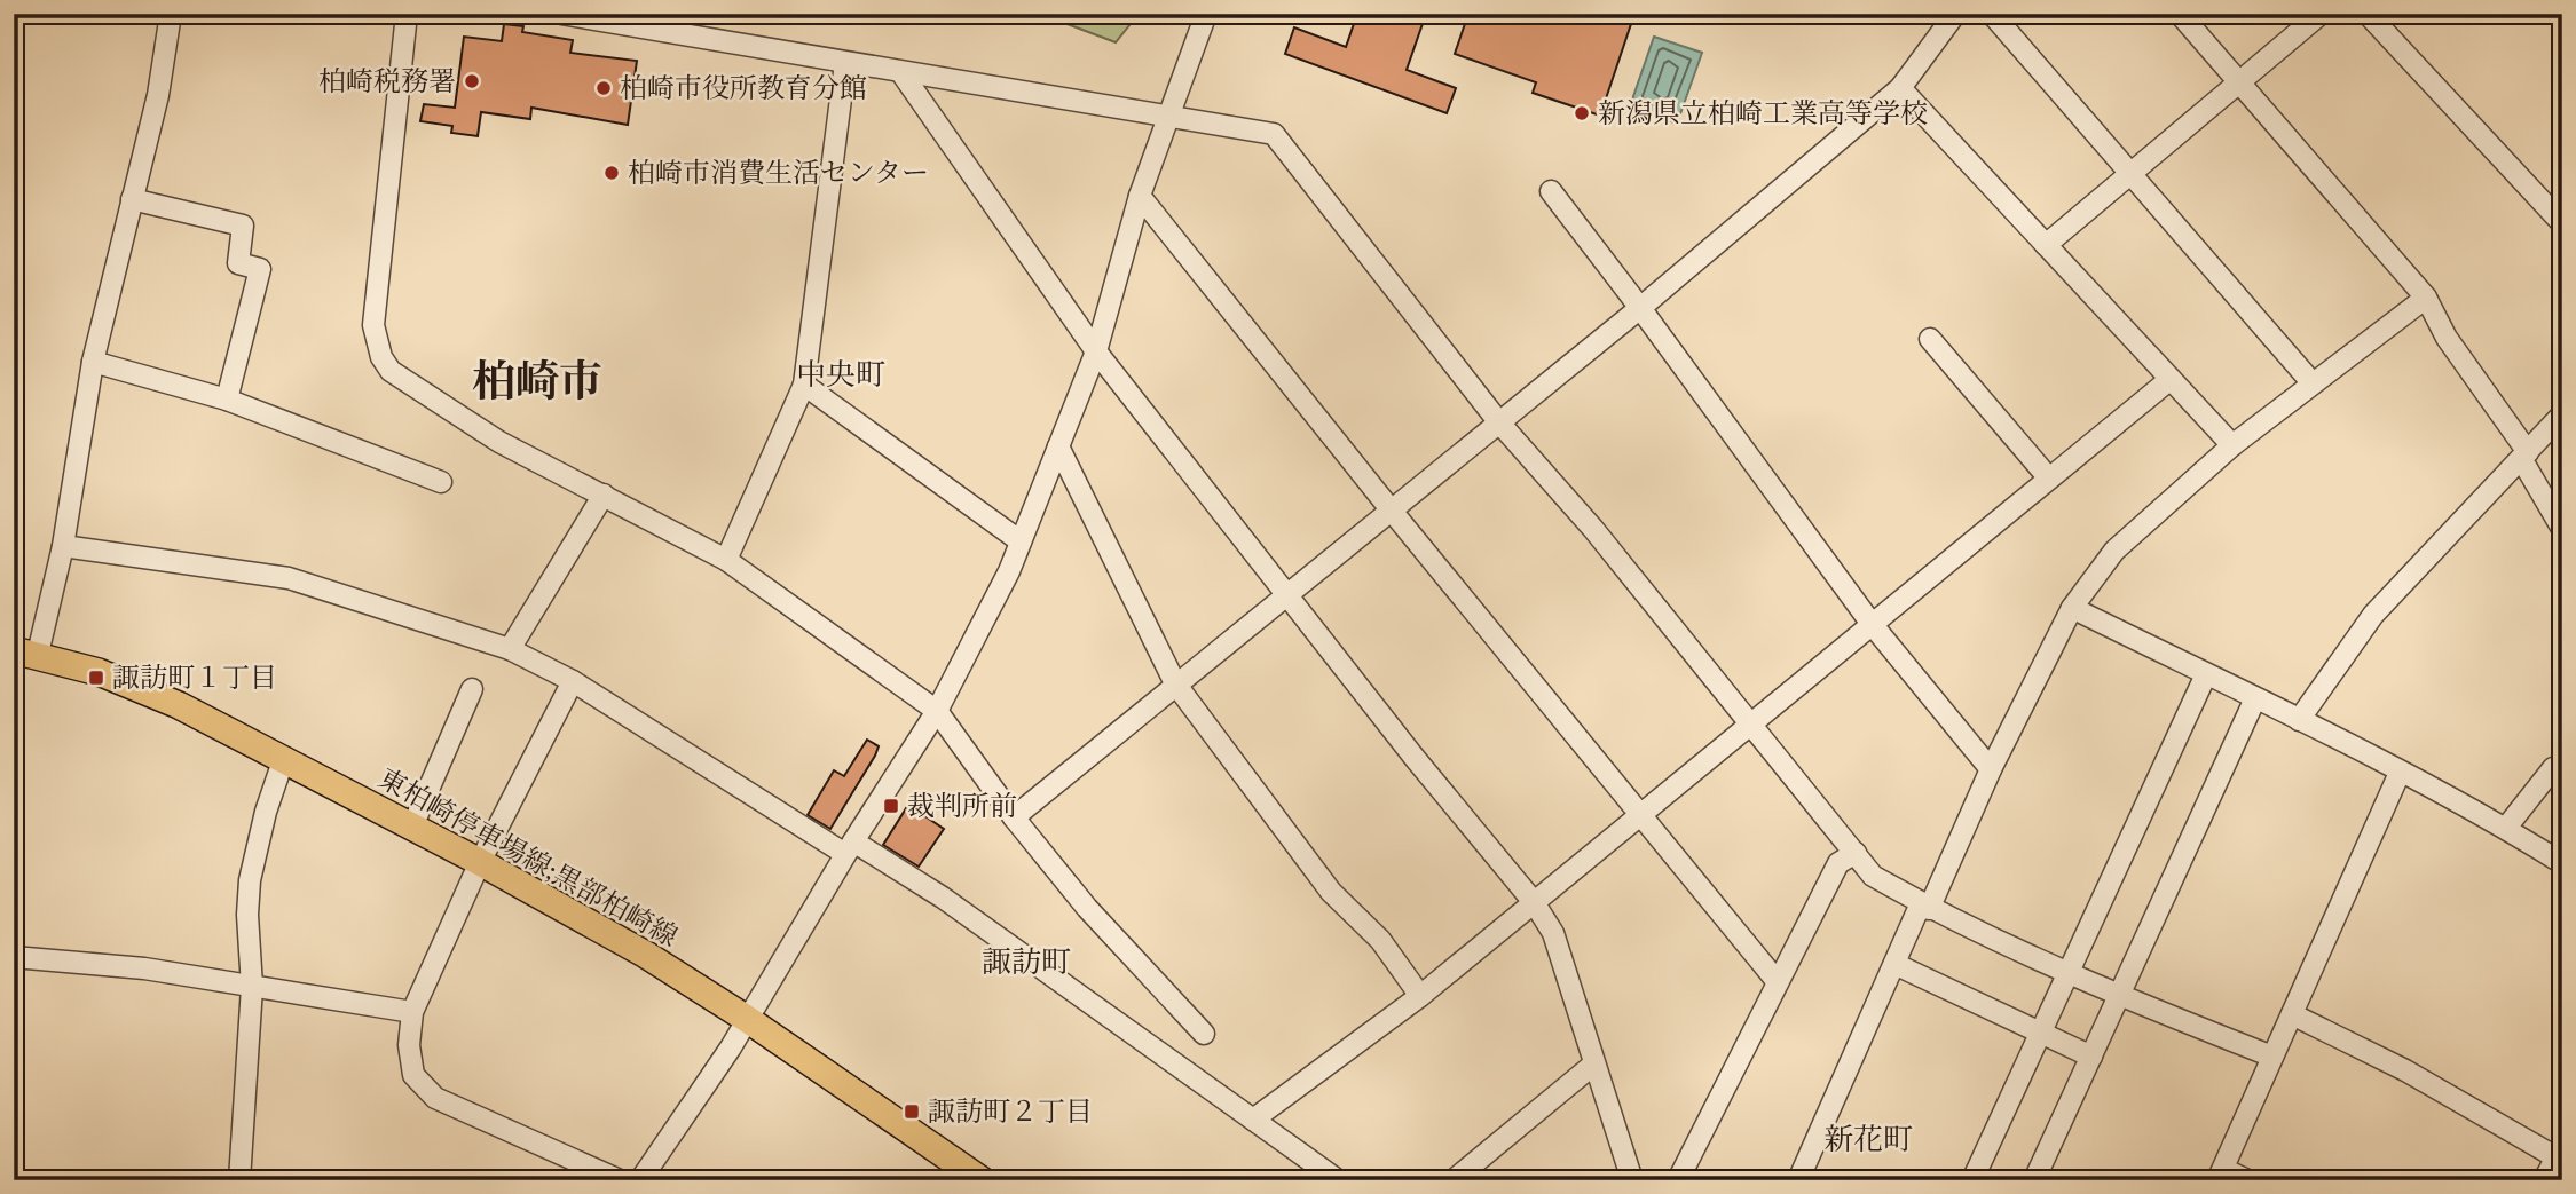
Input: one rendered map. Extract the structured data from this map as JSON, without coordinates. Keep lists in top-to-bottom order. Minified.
{"streets":{"main road":["東柏崎停車場線;黒部柏崎線"]},"districts":["中央町","柏崎市","諏訪町","新花町"],"places":{"other":["柏崎税務署","柏崎市役所教育分館","新潟県立柏崎工業高等学校","柏崎市消費生活センター"],"transit":["諏訪町１丁目","裁判所前","諏訪町２丁目"]}}
